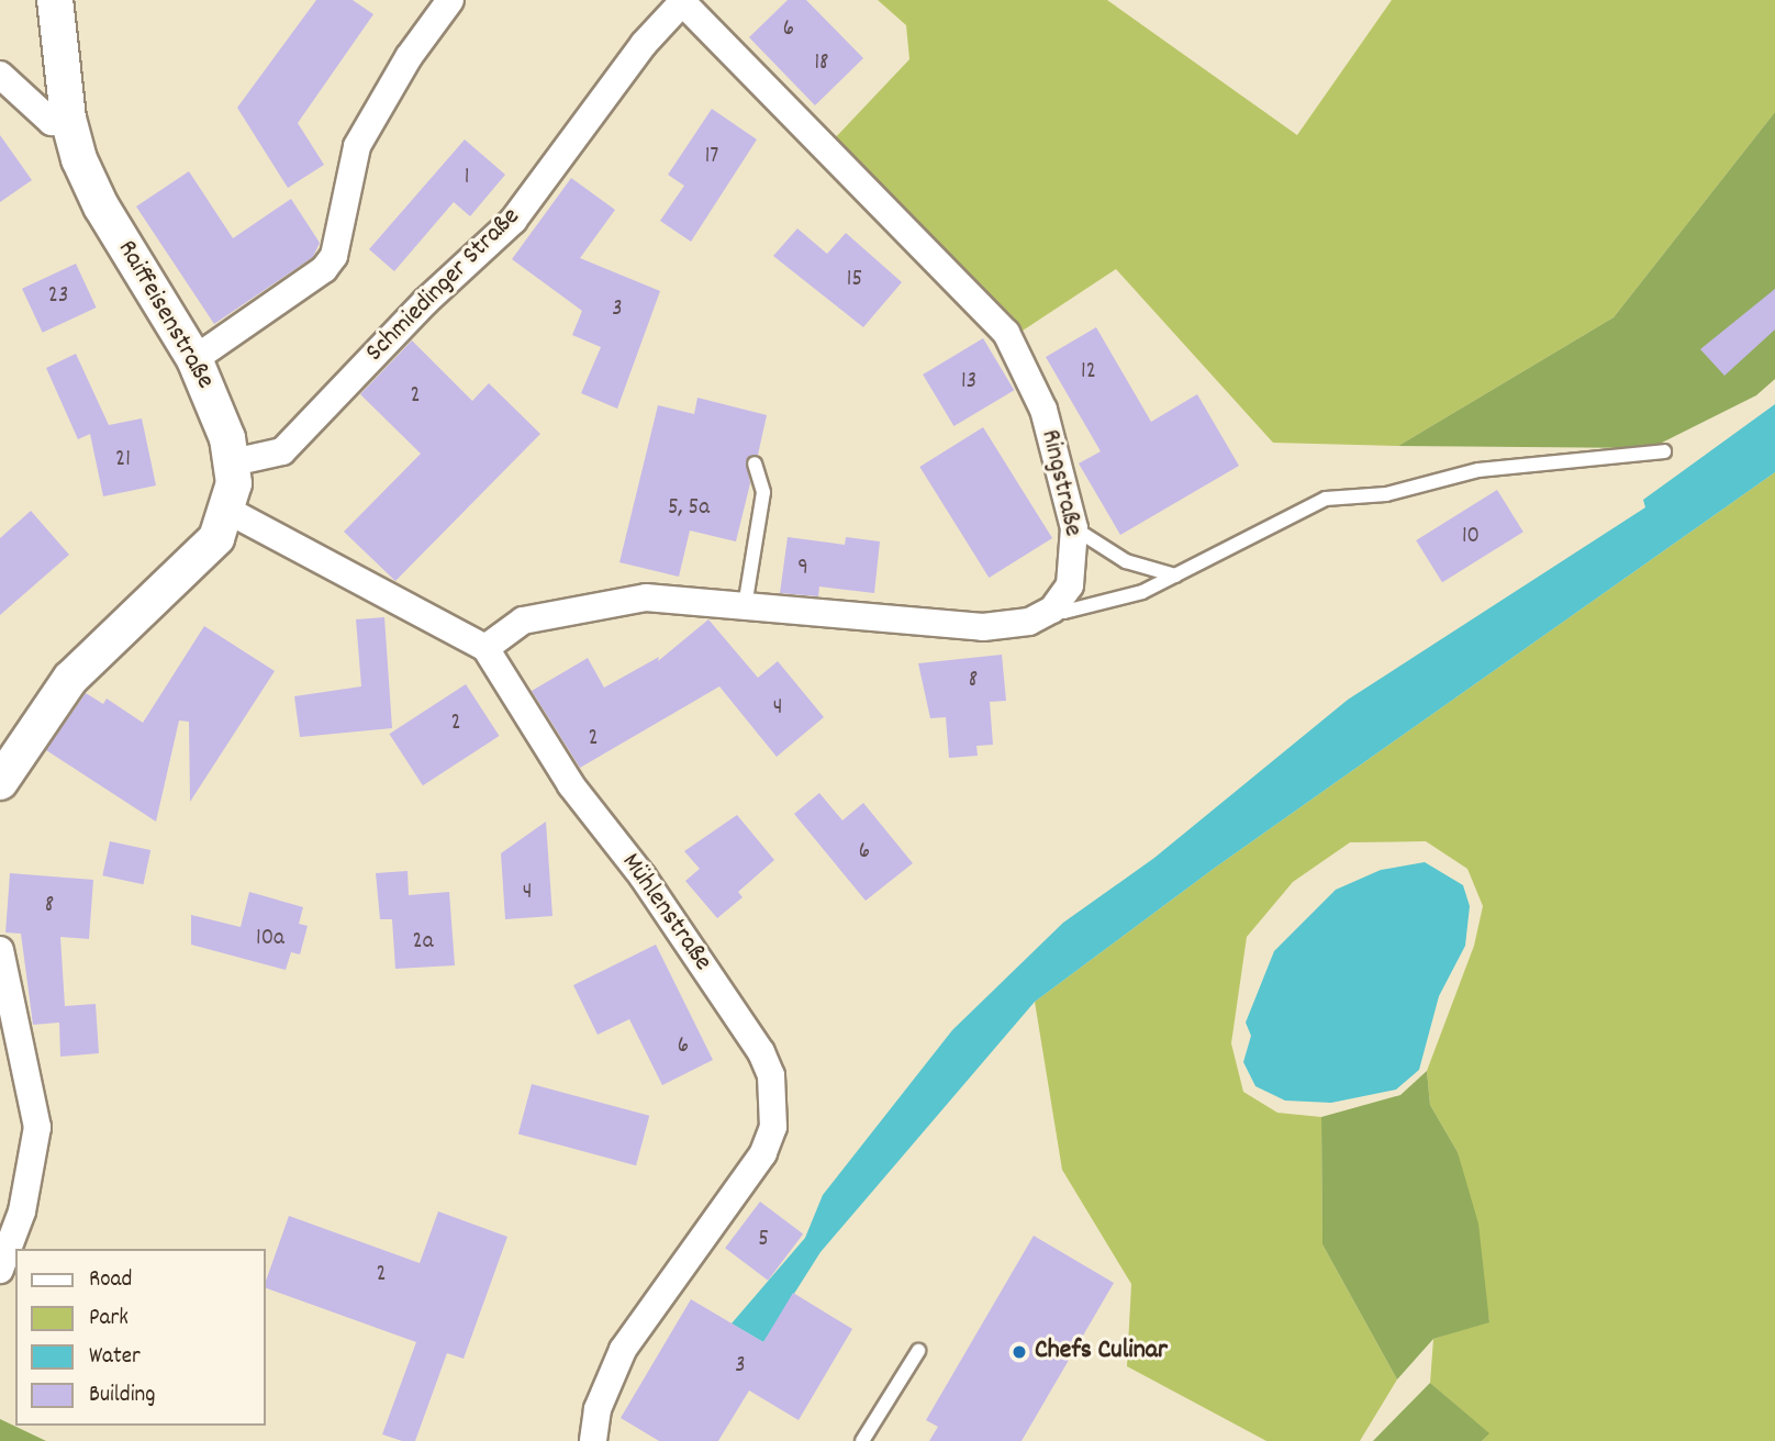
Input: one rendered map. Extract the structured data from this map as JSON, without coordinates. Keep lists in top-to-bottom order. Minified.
{"streets":{"street":["Schmiedinger Straße","Raiffeisenstraße","Ringstraße","Mühlenstraße"]},"crossings":[["Schmiedinger Straße","Raiffeisenstraße"],["Schmiedinger Straße","Ringstraße"],["Raiffeisenstraße","Mühlenstraße"]],"places":["Chefs Culinar"],"house_numbers":["6","18","17","1","15","23","3","12","13","2","21","5, 5a","10","9","8","4","2","2","6","4","8","10a","2a","6","5","2","3"],"legend":["Road","Park","Water","Building"]}
